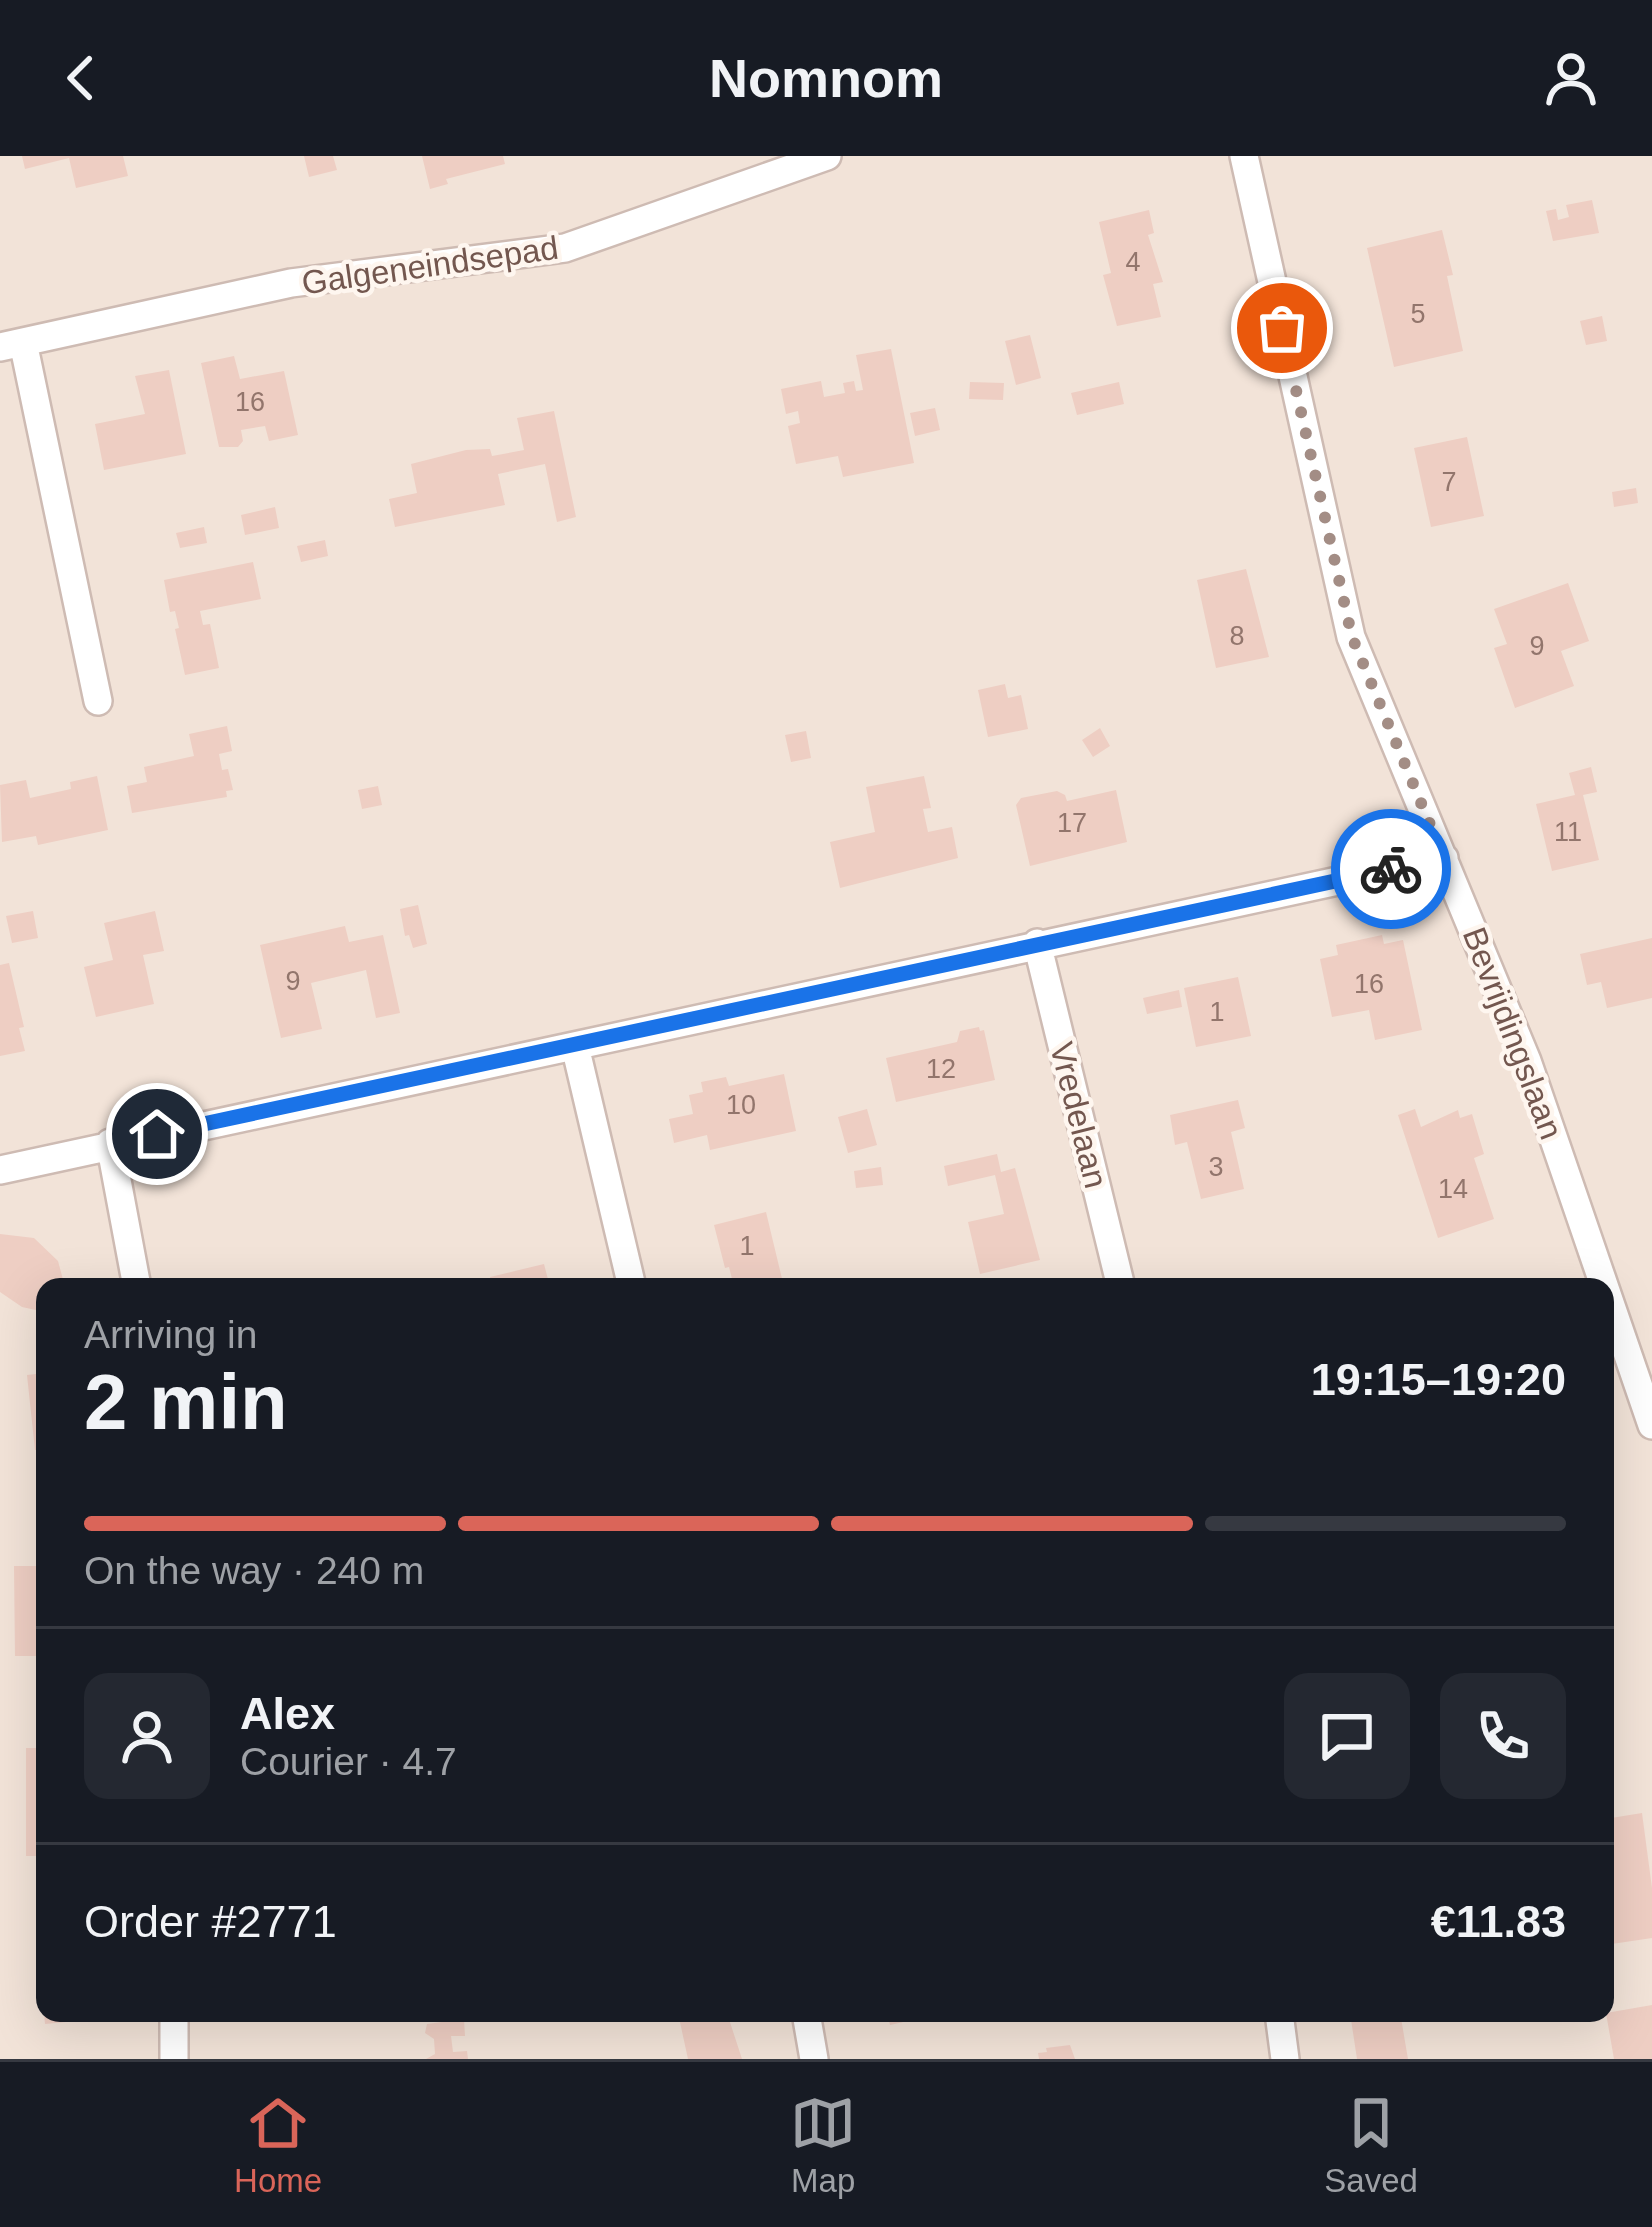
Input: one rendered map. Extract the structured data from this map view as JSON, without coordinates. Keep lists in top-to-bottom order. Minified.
{"streets":{"street":["Galgeneindsepad","Bevrijdingslaan","Vredelaan"]},"house_numbers":["4","5","16","7","8","9","17","11","9","16","1","12","10","3","14","1"],"page":{"header":"Nomnom","heading":["2 min","Arriving in","19:15–19:20"],"panel":["Alex","Courier · 4.7","Order #2771","€11.83"],"bar":"On the way · 240 m","tabs":["Home","Map","Saved"]}}
